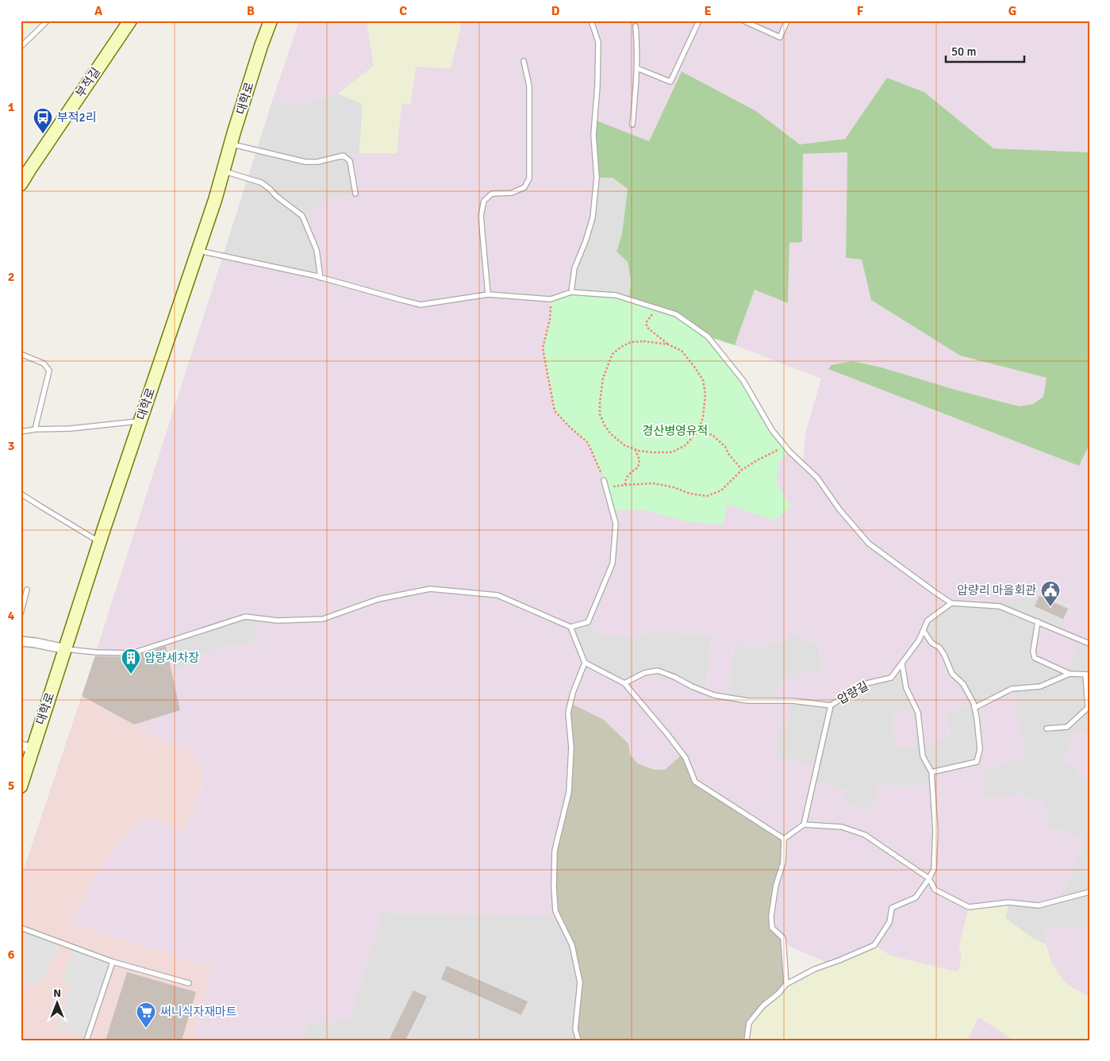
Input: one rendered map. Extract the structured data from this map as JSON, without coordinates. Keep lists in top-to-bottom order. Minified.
{"streets":{"main road":["부적길","대학로"],"lane":["압량길"]},"parks":["경산병영유적"],"places":{"bus stop":["부적2리"],"public building":["압량리 마을회관"],"building":["압량세차장"],"supermarket":["써니식자재마트"]},"scale_bar":"50 m","north":"top","grid":{"columns":["A","B","C","D","E","F","G"],"rows":["1","2","3","4","5","6"]}}
